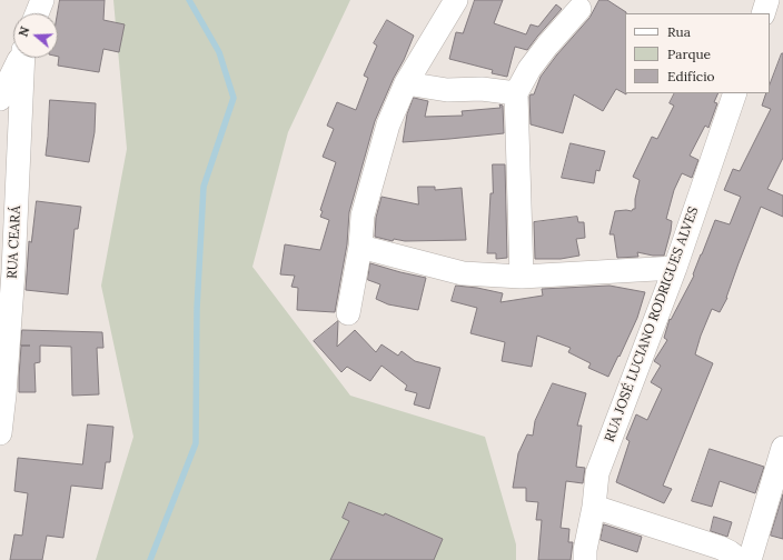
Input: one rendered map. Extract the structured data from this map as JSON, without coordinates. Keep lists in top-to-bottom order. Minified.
{"streets":{"street":["RUA CEARÁ","RUA JOSÉ LUCIANO RODRIGUES ALVES"]},"legend":["Rua","Parque","Edifício"],"north":"left"}
